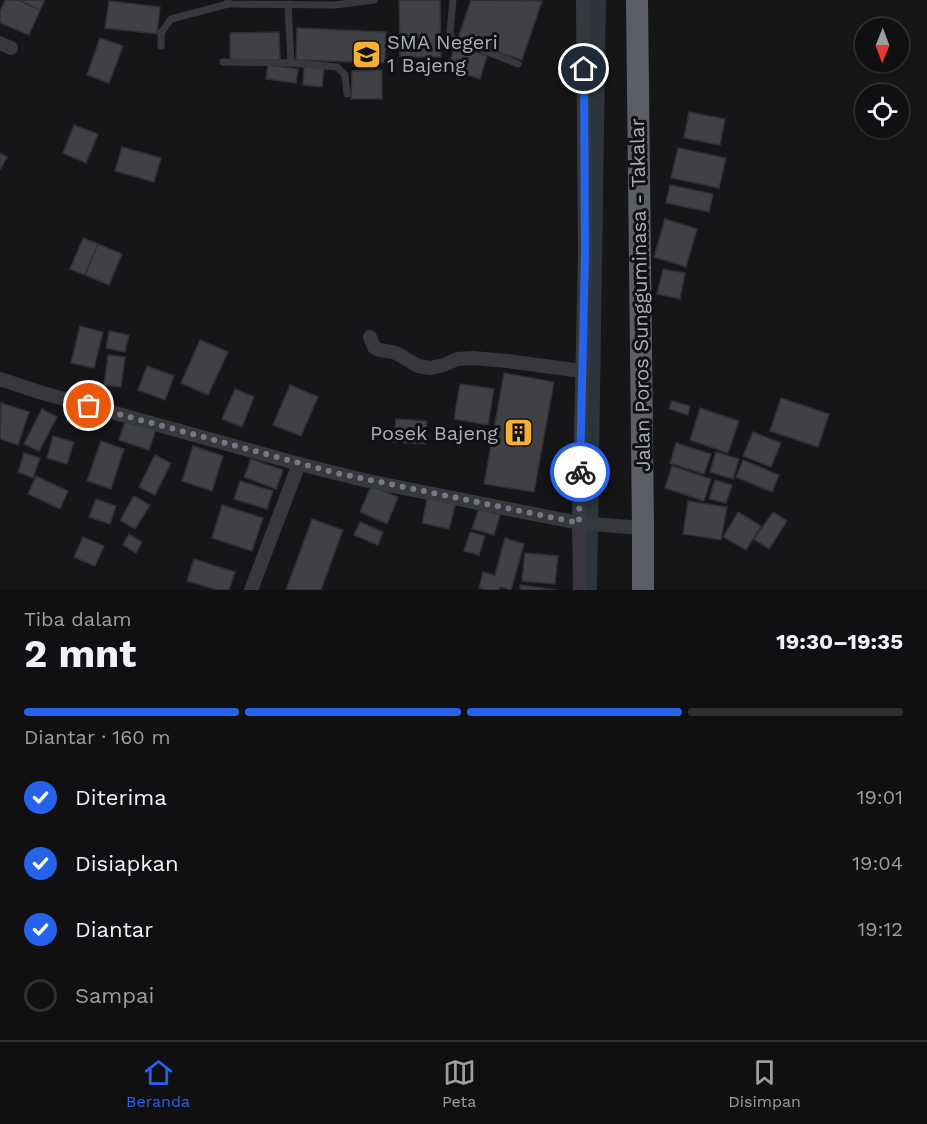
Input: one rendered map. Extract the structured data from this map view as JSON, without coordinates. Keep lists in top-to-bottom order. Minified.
{"streets":{"highway":["Jalan Poros Sungguminasa - Takalar"]},"places":{"school or university":["SMA Negeri 1 Bajeng"],"building":["Posek Bajeng"]},"north":"bottom","page":{"heading":["2 mnt","Tiba dalam","19:30–19:35"],"bar":"Diantar · 160 m","list":[["Diterima","19:01"],["Disiapkan","19:04"],["Diantar","19:12"],"Sampai"],"tabs":["Beranda","Peta","Disimpan"]}}
